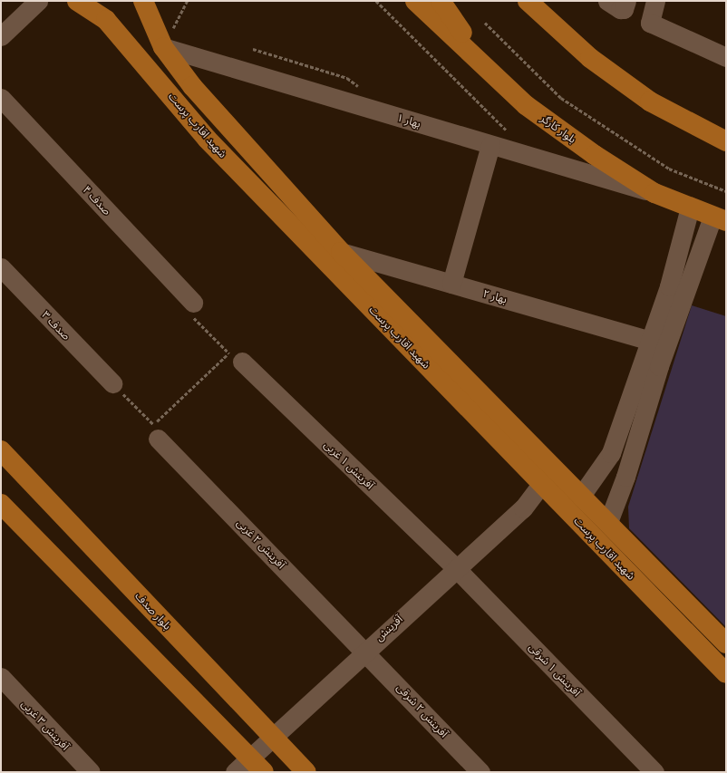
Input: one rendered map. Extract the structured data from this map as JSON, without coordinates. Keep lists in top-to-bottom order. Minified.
{"streets":{"main road":["شهید اقارب پرست","بلوار کارگر","بلوار صدف"],"street":["بهار ۱","صدف ۴","بهار ۲","صدف ۳","آفرینش ۱ غربی","آفرینش ۲ غربی","آفرینش","آفرینش ۱ شرقی","آفرینش ۲ شرقی","آفرینش ۳ غربی"]},"crossings":[["بهار ۱","شهید اقارب پرست"],["بهار ۱","بلوار کارگر"],["شهید اقارب پرست","بهار ۲"],["شهید اقارب پرست","آفرینش"],["آفرینش ۱ غربی","آفرینش"],["آفرینش ۱ غربی","آفرینش ۱ شرقی"],["آفرینش ۲ غربی","آفرینش"],["آفرینش ۲ غربی","آفرینش ۲ شرقی"],["بلوار صدف","آفرینش"],["آفرینش","آفرینش ۱ شرقی"],["آفرینش","آفرینش ۲ شرقی"]]}
